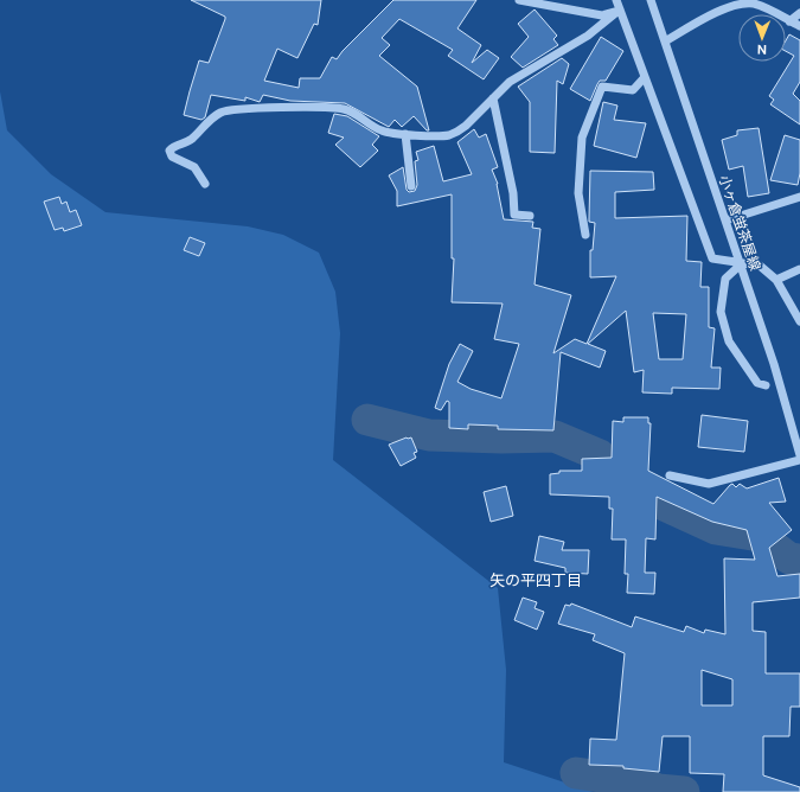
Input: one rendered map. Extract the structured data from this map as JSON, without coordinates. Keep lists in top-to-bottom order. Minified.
{"streets":{"street":["小ヶ倉蛍茶屋線"]},"districts":["矢の平四丁目"],"north":"bottom"}
